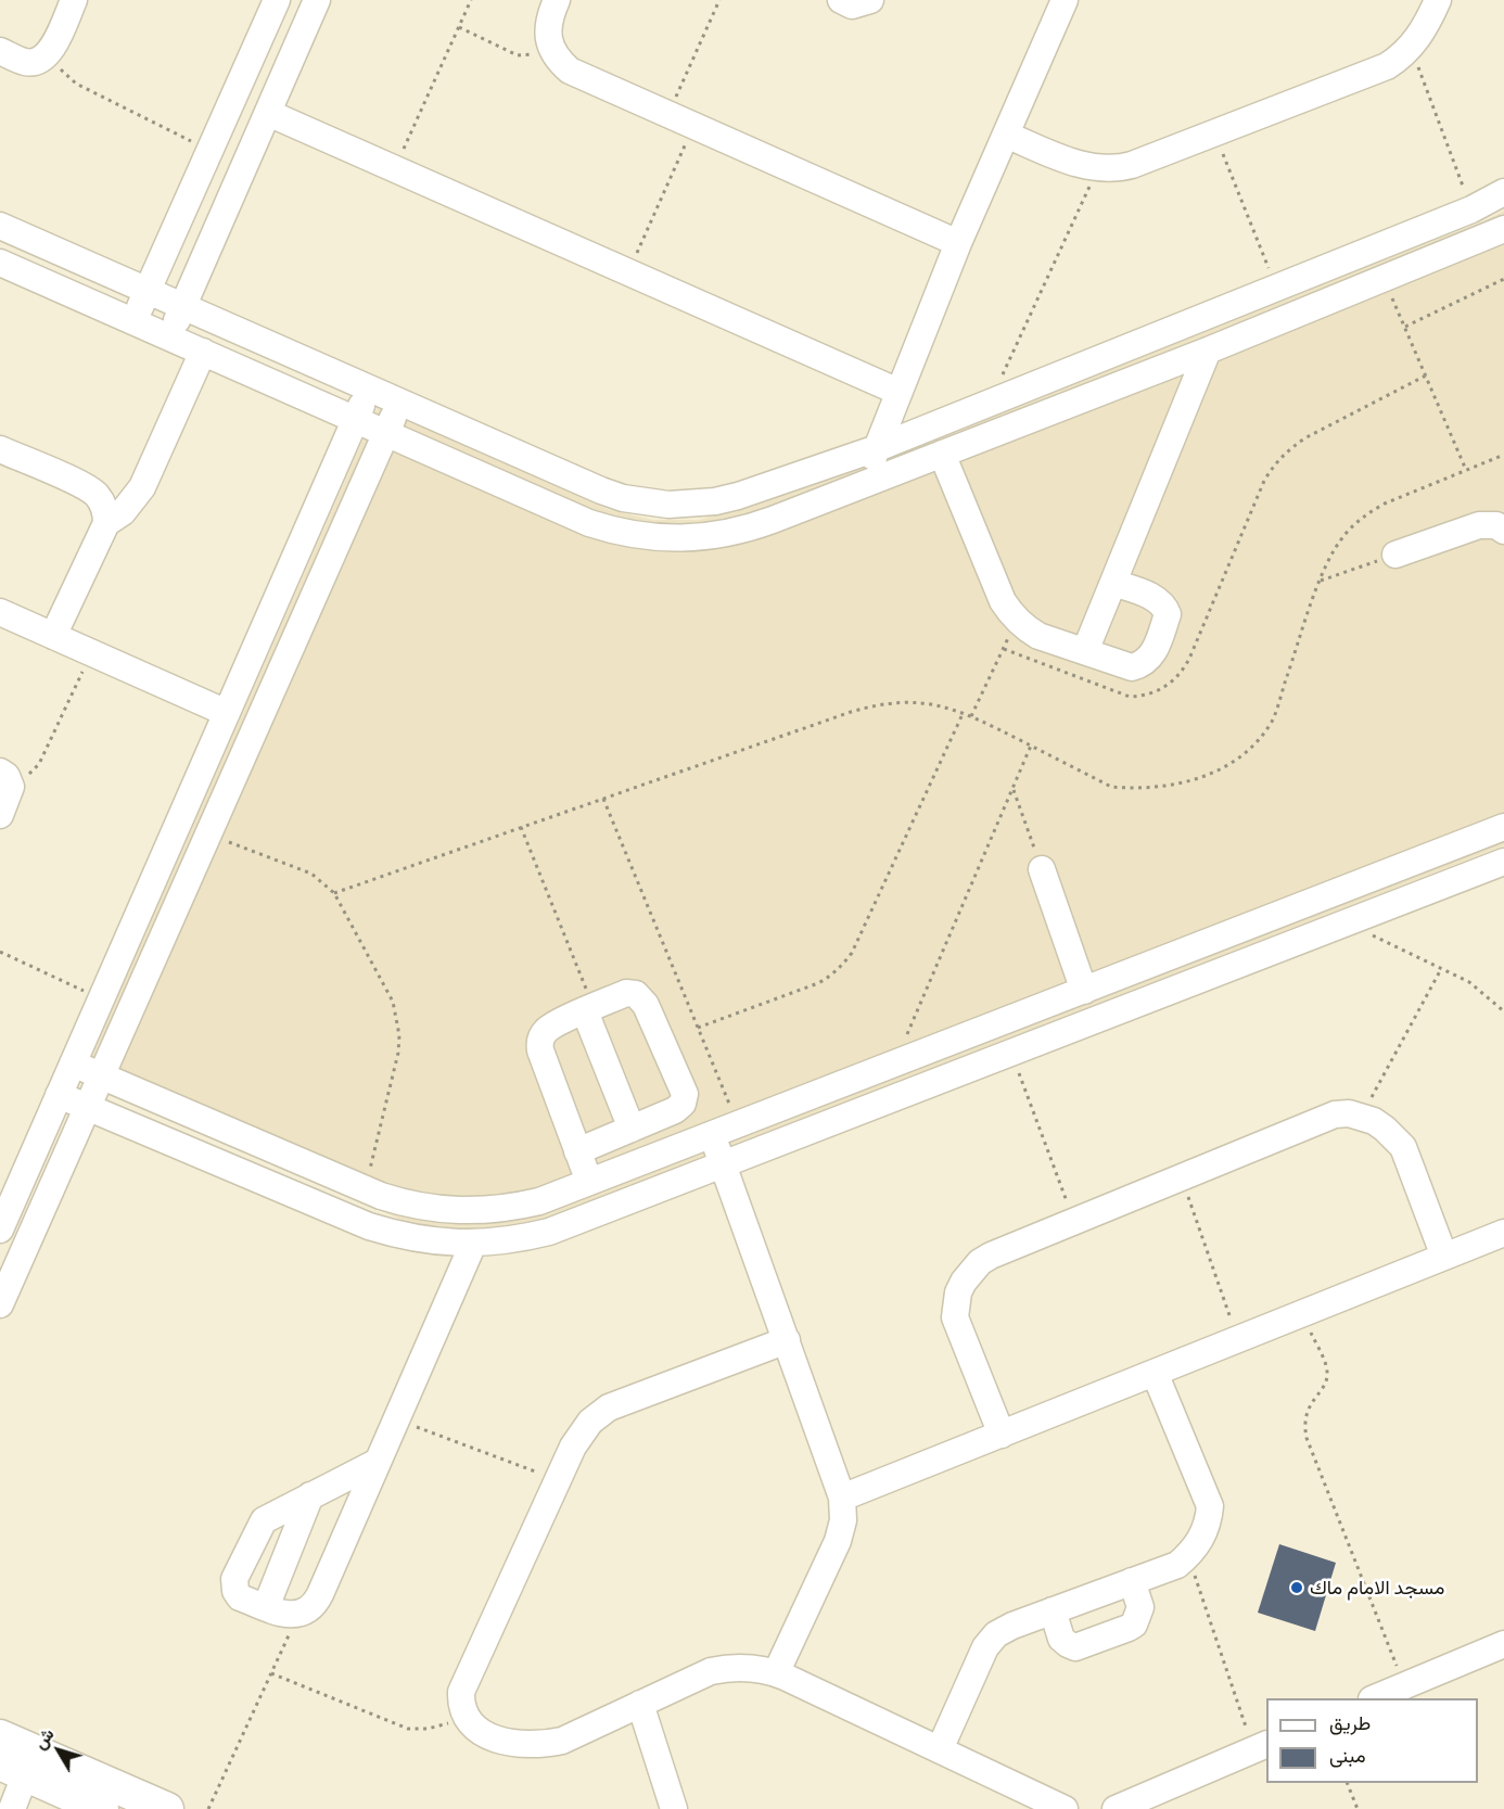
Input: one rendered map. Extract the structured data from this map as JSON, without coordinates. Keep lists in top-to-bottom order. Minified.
{"places":["مسجد الامام ماك"],"legend":["طريق","مبنى"],"north":"top left"}
